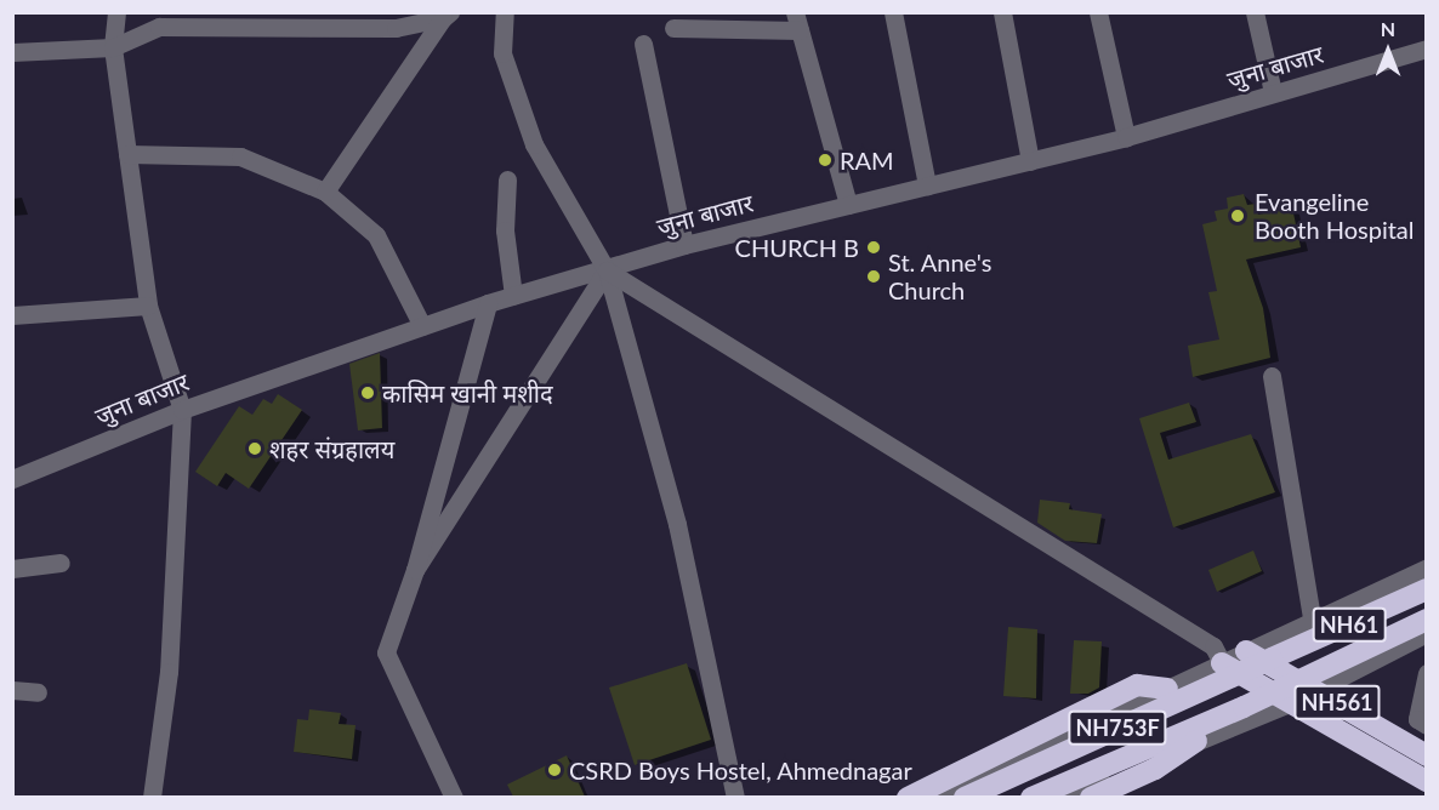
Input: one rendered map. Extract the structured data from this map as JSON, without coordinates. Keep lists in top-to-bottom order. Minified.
{"streets":{"highway":["NH61","NH561","NH753F"],"street":["जुना बाजार"]},"crossings":[["NH61","NH753F"]],"places":["RAM","Evangeline Booth Hospital","CHURCH B","St. Anne's Church","कासिम खानी मशीद","शहर संग्रहालय","CSRD Boys Hostel, Ahmednagar"],"north":"top"}
